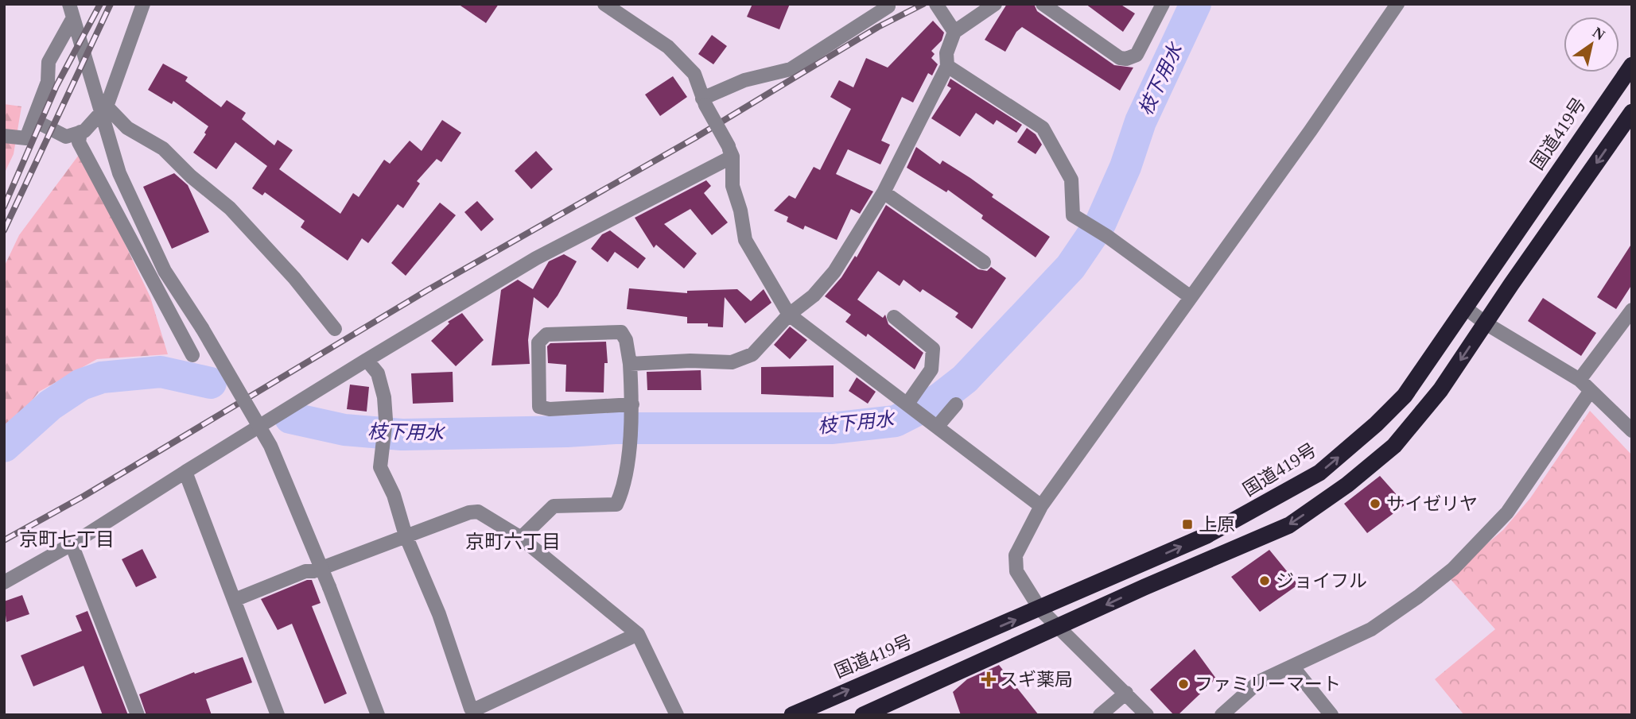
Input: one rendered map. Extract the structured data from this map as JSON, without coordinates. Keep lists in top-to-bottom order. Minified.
{"streets":{"highway":["国道419号"]},"districts":["京町七丁目","京町六丁目"],"water":["枝下用水"],"places":{"other":["サイゼリヤ","ジョイフル","ファミリーマート"],"transit":["上原"],"health":["スギ薬局"]},"north":"top right"}
